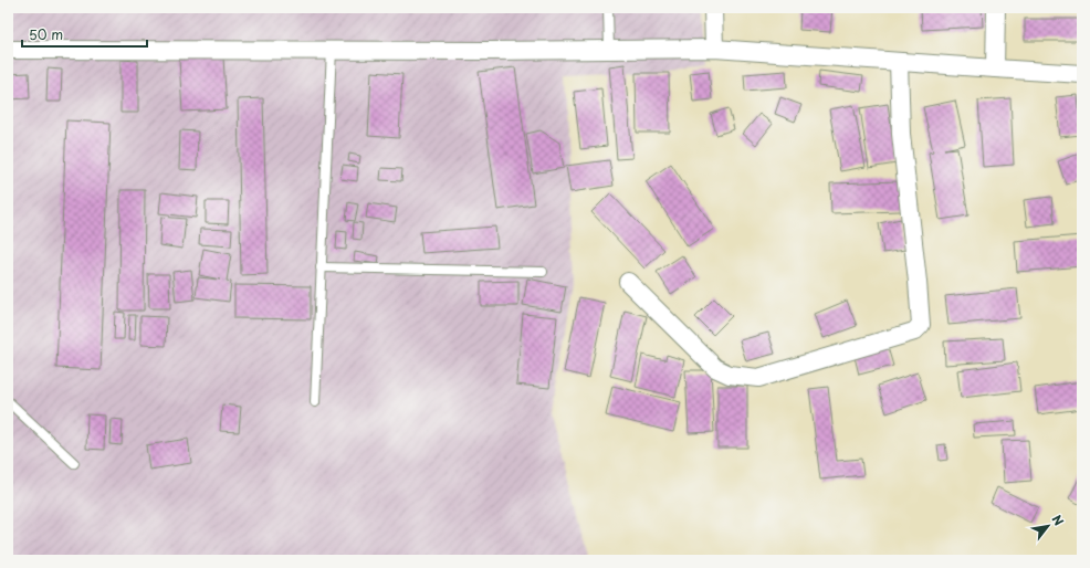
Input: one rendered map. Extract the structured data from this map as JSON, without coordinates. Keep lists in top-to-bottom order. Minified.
{"scale_bar":"50 m","north":"top right"}
